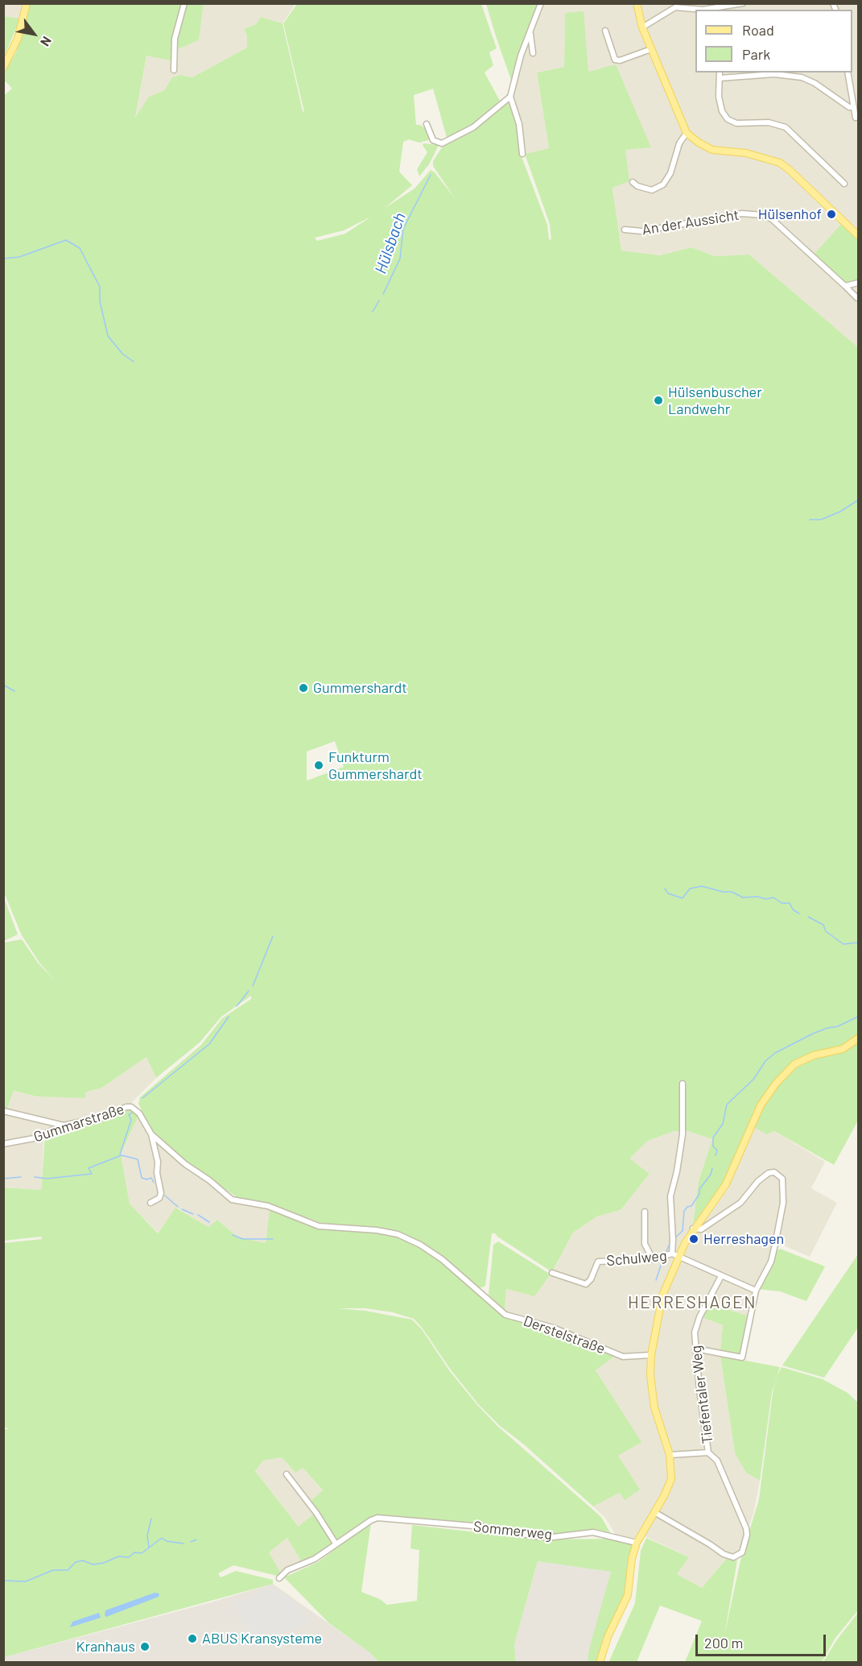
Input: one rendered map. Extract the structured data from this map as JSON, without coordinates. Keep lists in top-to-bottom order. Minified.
{"streets":{"street":["An der Aussicht","Gummarstraße","Schulweg","Derstelstraße","Tiefentaler Weg","Sommerweg"]},"crossings":[["Gummarstraße","Derstelstraße"],["Schulweg","Tiefentaler Weg"]],"districts":["HERRESHAGEN"],"water":["Hülsbach"],"places":["Hülsenhof","Hülsenbuscher Landwehr","Gummershardt","Funkturm Gummershardt","Herreshagen","ABUS Kransysteme","Kranhaus"],"legend":["Road","Park"],"scale_bar":"200 m","north":"bottom right"}
